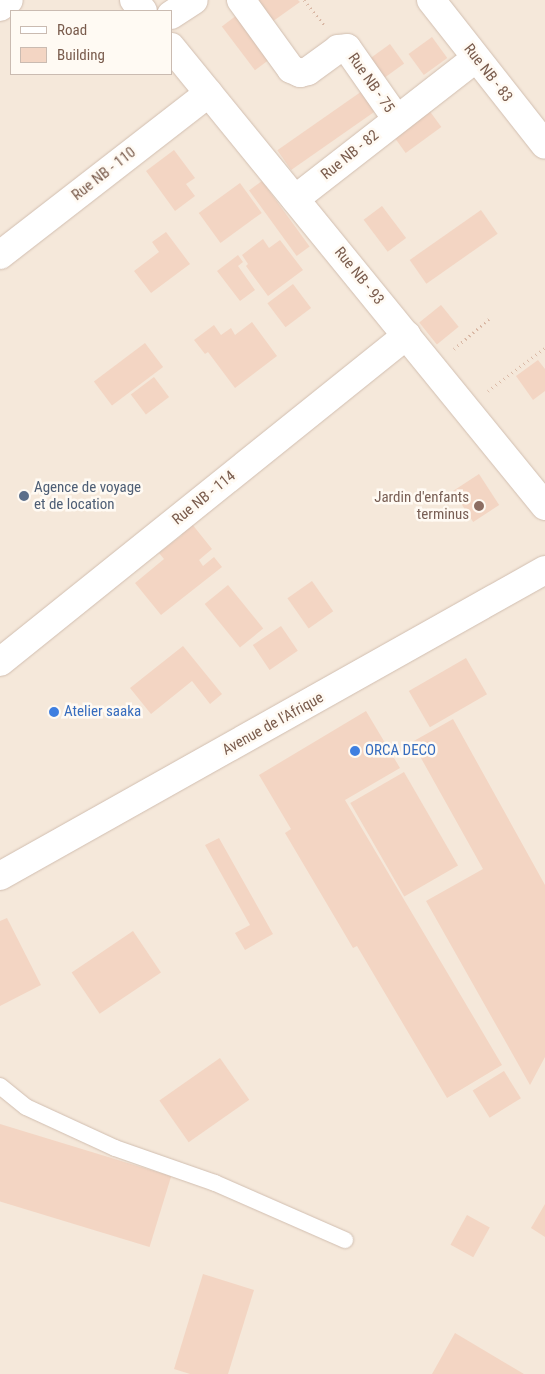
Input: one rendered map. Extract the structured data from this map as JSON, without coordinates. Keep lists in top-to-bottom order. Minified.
{"streets":{"street":["Rue NB - 83","Rue NB - 75","Rue NB - 82","Rue NB - 110","Rue NB - 93","Rue NB - 114","Avenue de l'Afrique"]},"crossings":[["Rue NB - 83","Rue NB - 82"],["Rue NB - 75","Rue NB - 82"],["Rue NB - 82","Rue NB - 93"],["Rue NB - 110","Rue NB - 93"],["Rue NB - 93","Rue NB - 114"]],"places":["Agence de voyage et de location","Jardin d'enfants terminus","Atelier saaka","ORCA DECO"],"legend":["Road","Building"]}
